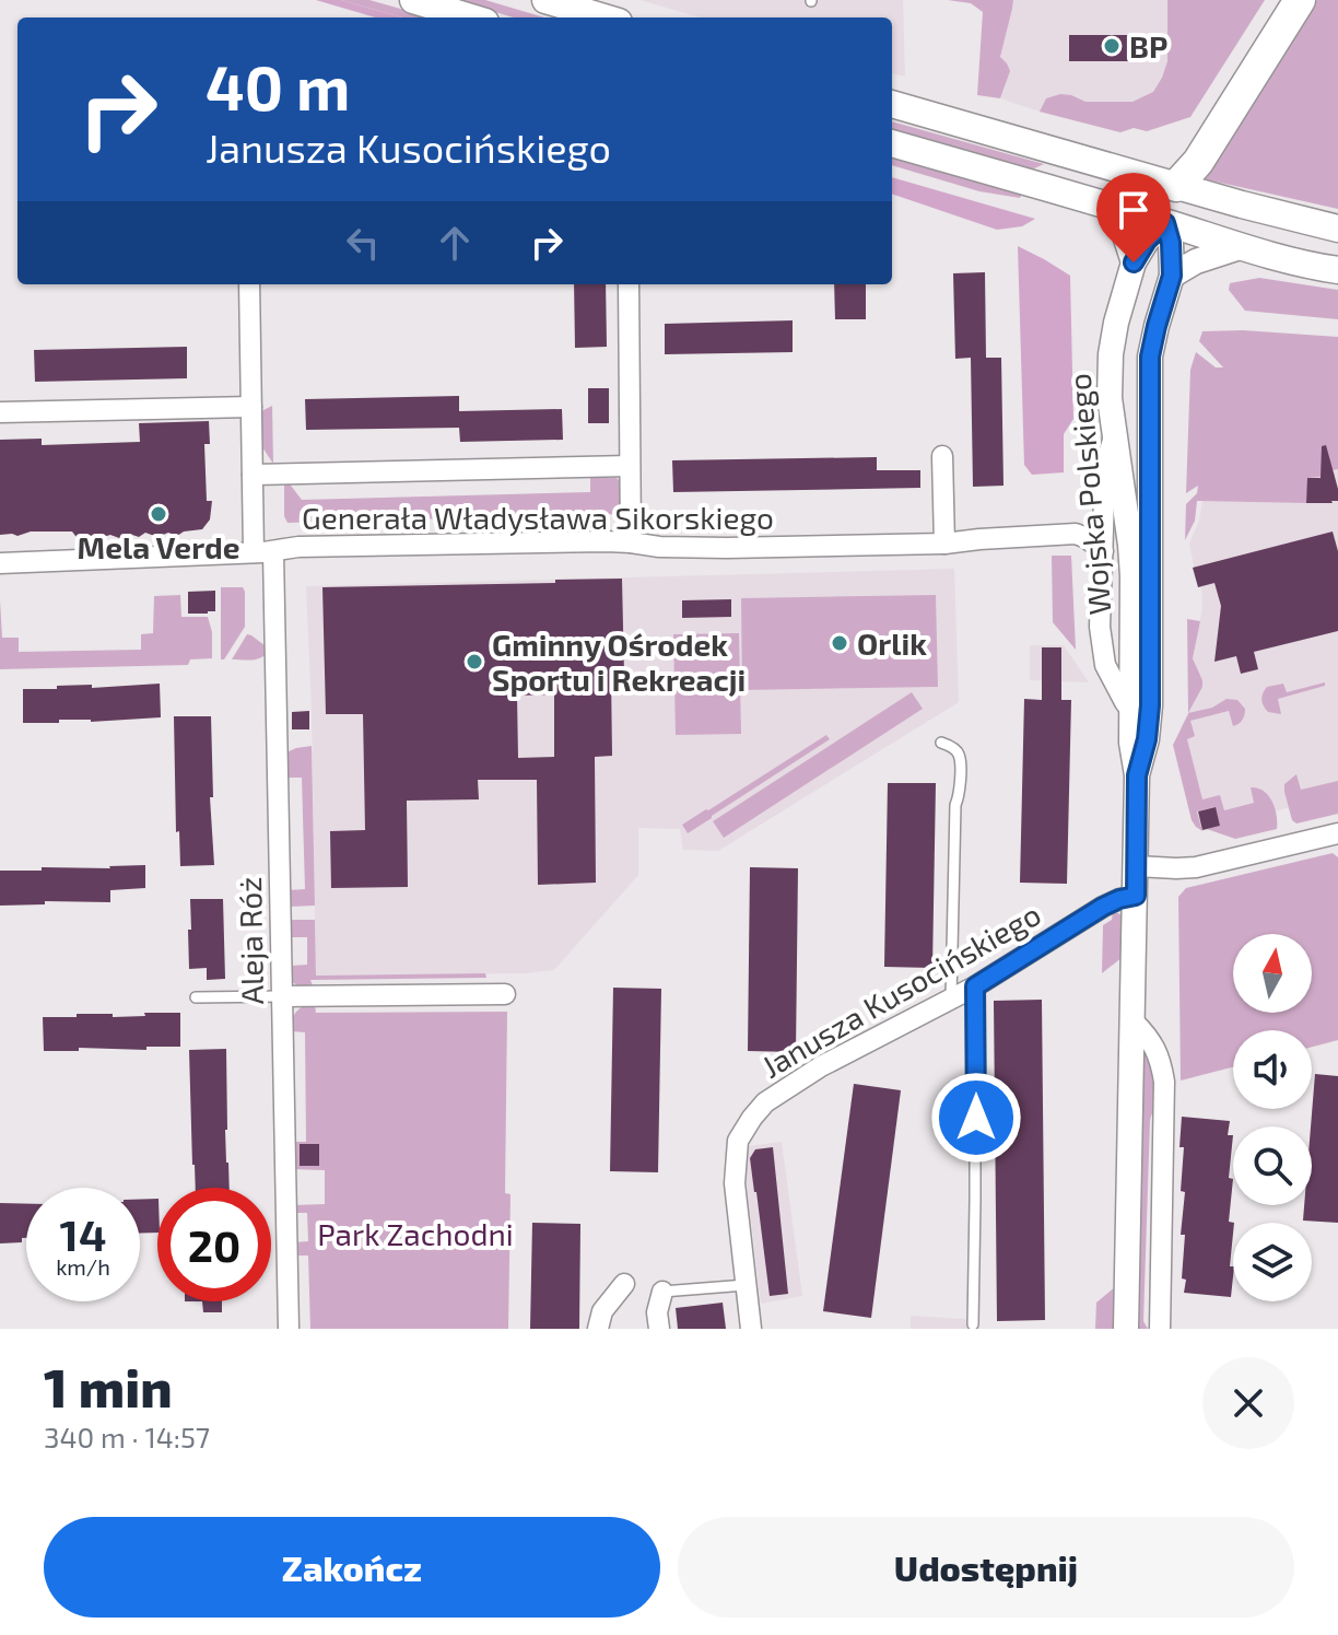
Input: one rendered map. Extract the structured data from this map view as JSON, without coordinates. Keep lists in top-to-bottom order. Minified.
{"streets":{"street":["Wojska Polskiego","Generała Władysława Sikorskiego","Aleja Róż","Janusza Kusocińskiego"]},"crossings":[["Wojska Polskiego","Janusza Kusocińskiego"],["Generała Władysława Sikorskiego","Aleja Róż"]],"parks":["Park Zachodni"],"places":["BP","Mela Verde","Orlik","Gminny Ośrodek Sportu i Rekreacji"],"north":"top","page":{"turn":["40 m","Janusza Kusocińskiego"],"speed":"14 km/h","limit":"20","heading":["1 min","340 m · 14:57"],"buttons":["Zakończ","Udostępnij"]}}
